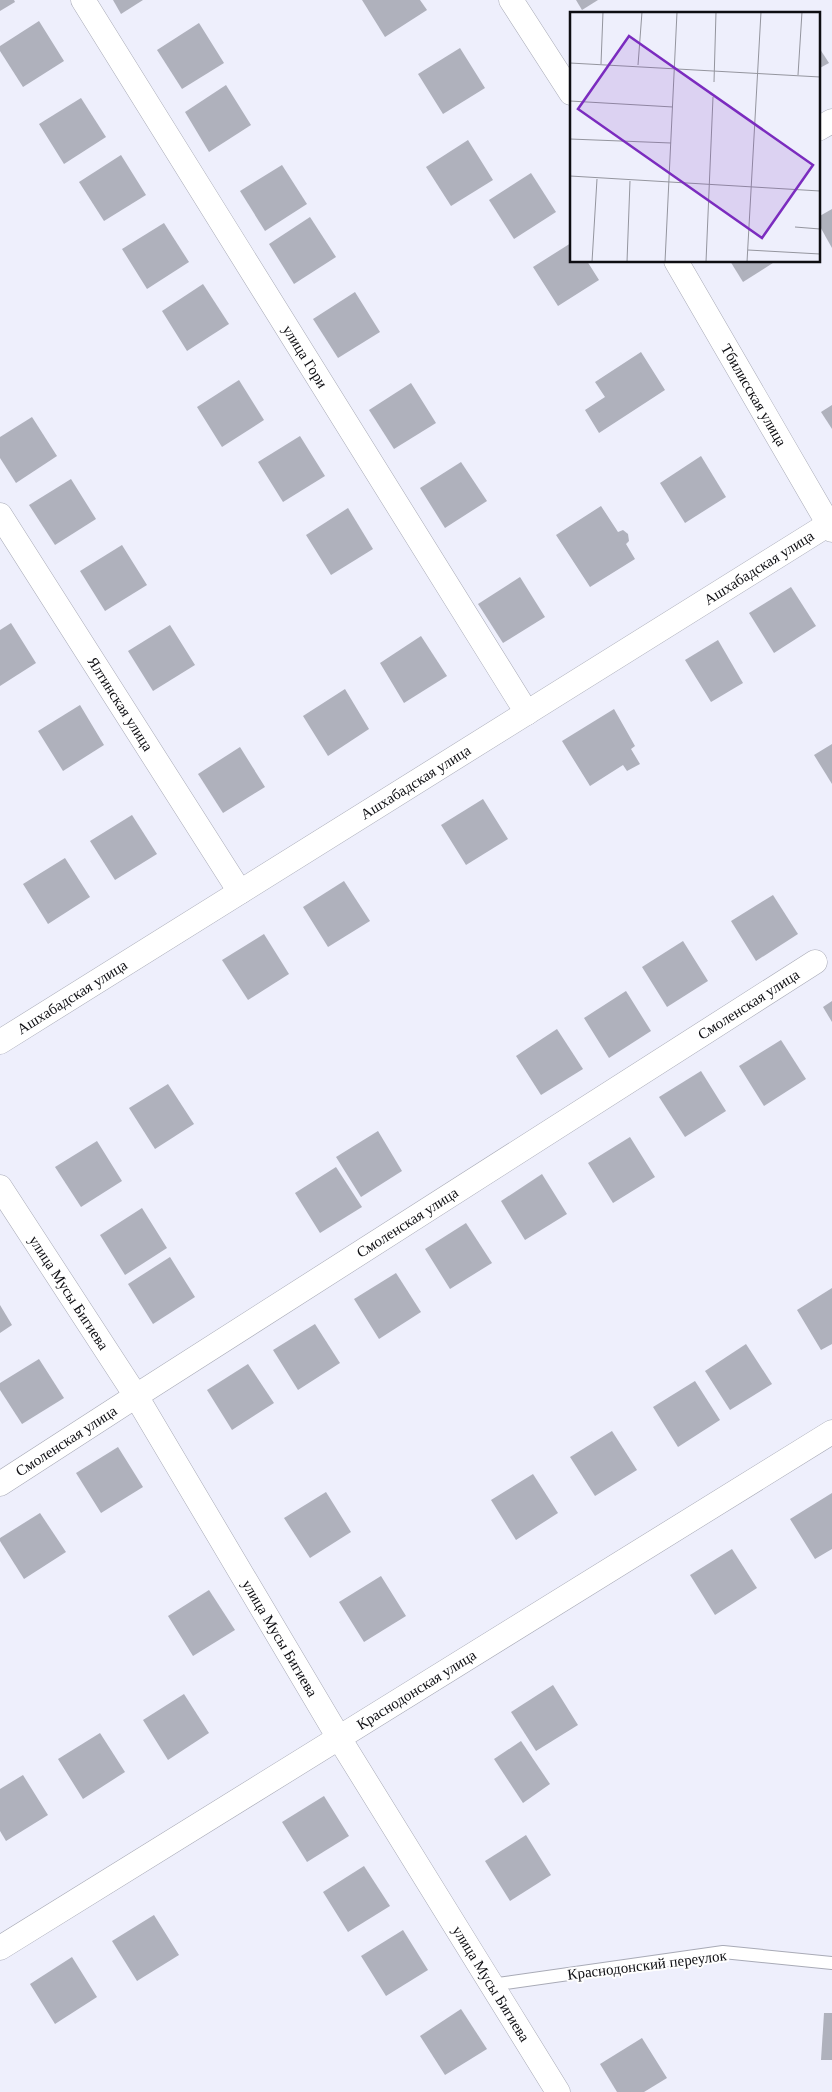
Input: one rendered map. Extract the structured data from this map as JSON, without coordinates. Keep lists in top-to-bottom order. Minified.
{"streets":{"street":["улица Гори","Тбилисская улица","Ашхабадская улица","Ялтинская улица","Смоленская улица","улица Мусы Бигиева","Краснодонская улица"],"lane":["Краснодонский переулок"]},"crossings":[["улица Гори","Ашхабадская улица"],["Тбилисская улица","Ашхабадская улица"],["Ашхабадская улица","Ялтинская улица"],["Смоленская улица","улица Мусы Бигиева"],["улица Мусы Бигиева","Краснодонская улица"],["улица Мусы Бигиева","Краснодонский переулок"]]}
